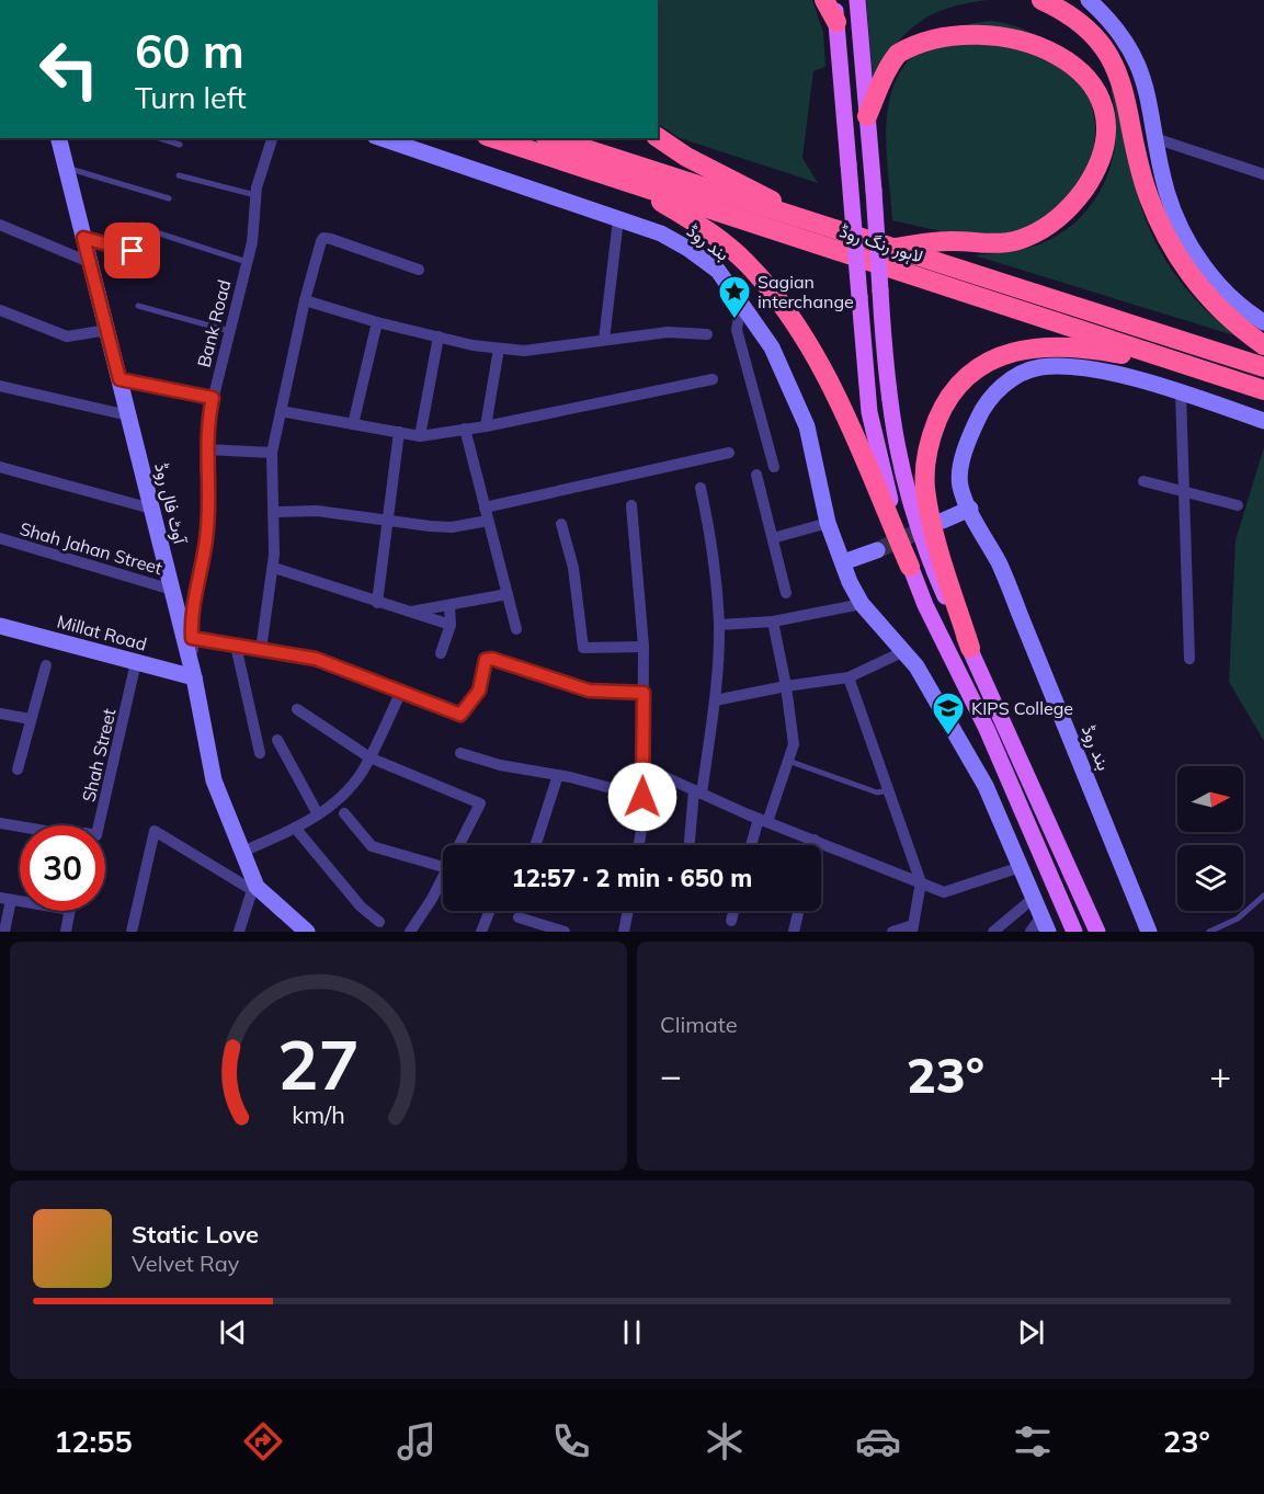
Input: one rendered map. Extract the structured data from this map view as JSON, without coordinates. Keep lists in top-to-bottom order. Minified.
{"streets":{"highway":["لاہور رنگ روڈ"],"main road":["بند روڈ","آوٹ فال روڈ","Millat Road"],"street":["Bank Road","Shah Jahan Street","Shah Street"]},"crossings":[["Bank Road","آوٹ فال روڈ"],["Bank Road","Millat Road"],["آوٹ فال روڈ","Shah Jahan Street"],["آوٹ فال روڈ","Millat Road"],["Millat Road","Shah Street"]],"places":{"place":["Sagian interchange"],"school or university":["KIPS College"]},"north":"right","page":{"turn":["60 m","Turn left"],"limit":"30","trip":"12:57 · 2 min · 650 m","tile":"Climate","heat":["−","23°","+"],"song":["Static Love","Velvet Ray"],"tabs":["12:55","23°"],"gauge":["27","km/h"]}}
